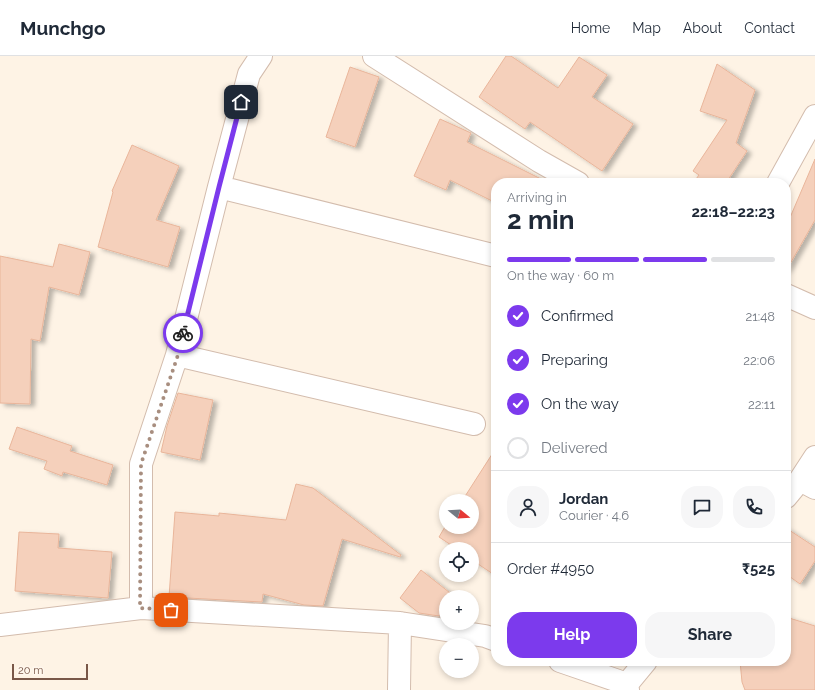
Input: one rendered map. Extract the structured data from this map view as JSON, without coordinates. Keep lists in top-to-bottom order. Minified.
{"scale_bar":"20 m","north":"right","page":{"header":"Munchgo","nav":["Home","Map","About","Contact"],"heading":["2 min","Arriving in","22:18–22:23"],"panel":["Jordan","Courier · 4.6","Order #4950","₹525"],"bar":"On the way · 60 m","list":[["Confirmed","21:48"],["Preparing","22:06"],["On the way","22:11"],"Delivered"],"map_buttons":["+","−"],"buttons":["Help","Share"],"scale":"20 m"}}
